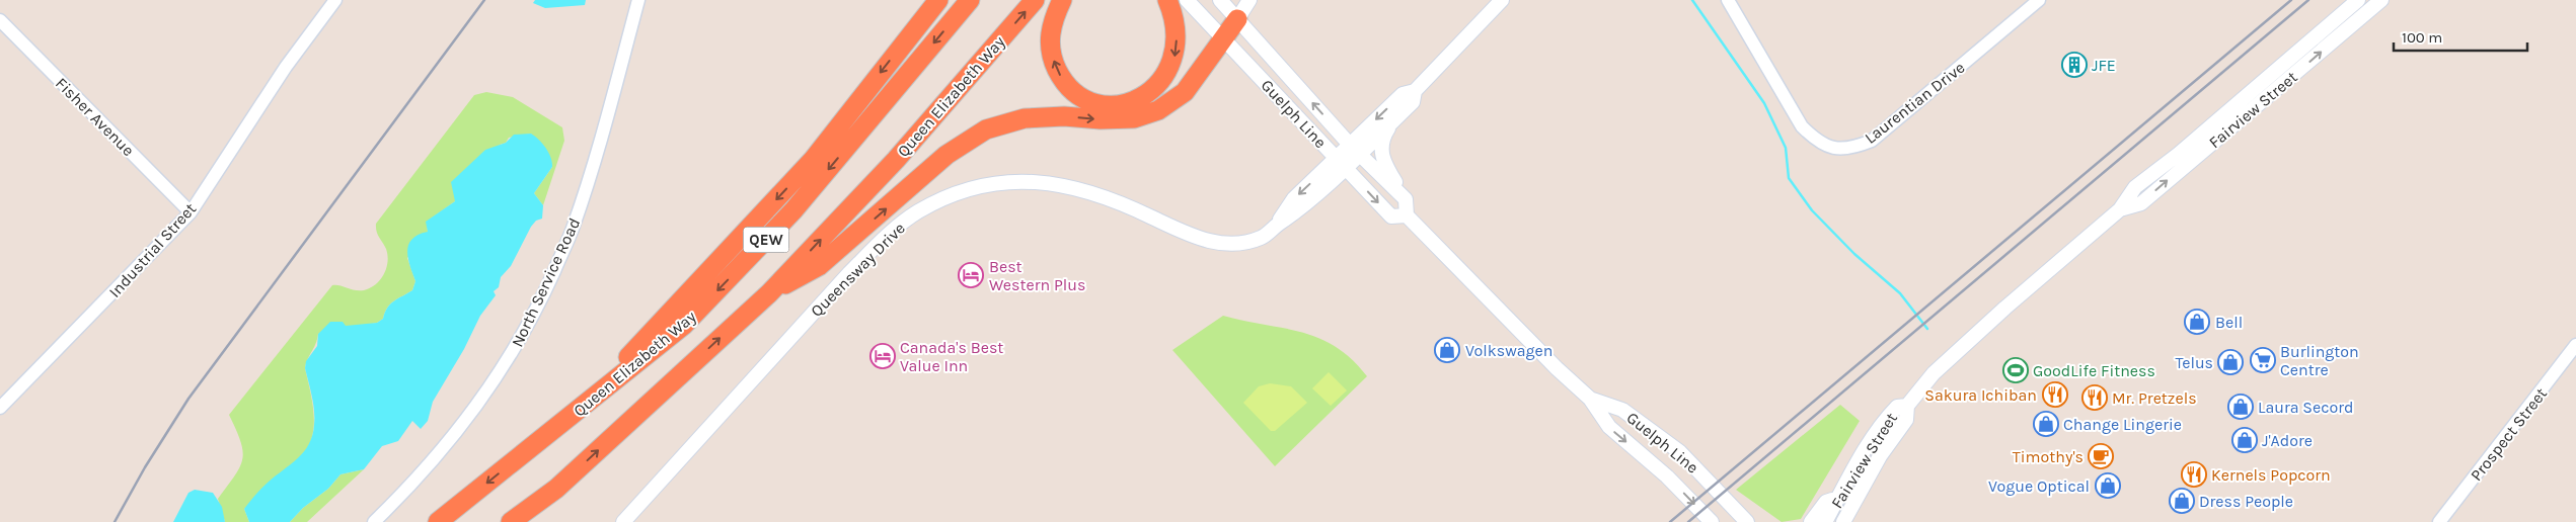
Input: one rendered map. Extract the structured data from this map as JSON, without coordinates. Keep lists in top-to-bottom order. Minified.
{"streets":{"highway":["Queen Elizabeth Way","QEW"],"main road":["Fairview Street","Guelph Line","Queensway Drive"],"street":["Laurentian Drive","Fisher Avenue","Industrial Street","North Service Road","Prospect Street"]},"crossings":[["Guelph Line","Queensway Drive"],["Fisher Avenue","Industrial Street"]],"places":{"building":["JFE"],"hotel":["Best Western Plus","Canada's Best Value Inn"],"shop":["Bell","Volkswagen","Telus","Laura Secord","Change Lingerie","J'Adore","Vogue Optical","Dress People"],"supermarket":["Burlington Centre"],"sports":["GoodLife Fitness"],"restaurant":["Sakura Ichiban","Mr. Pretzels","Kernels Popcorn"],"cafe":["Timothy's"]},"scale_bar":"100 m"}
